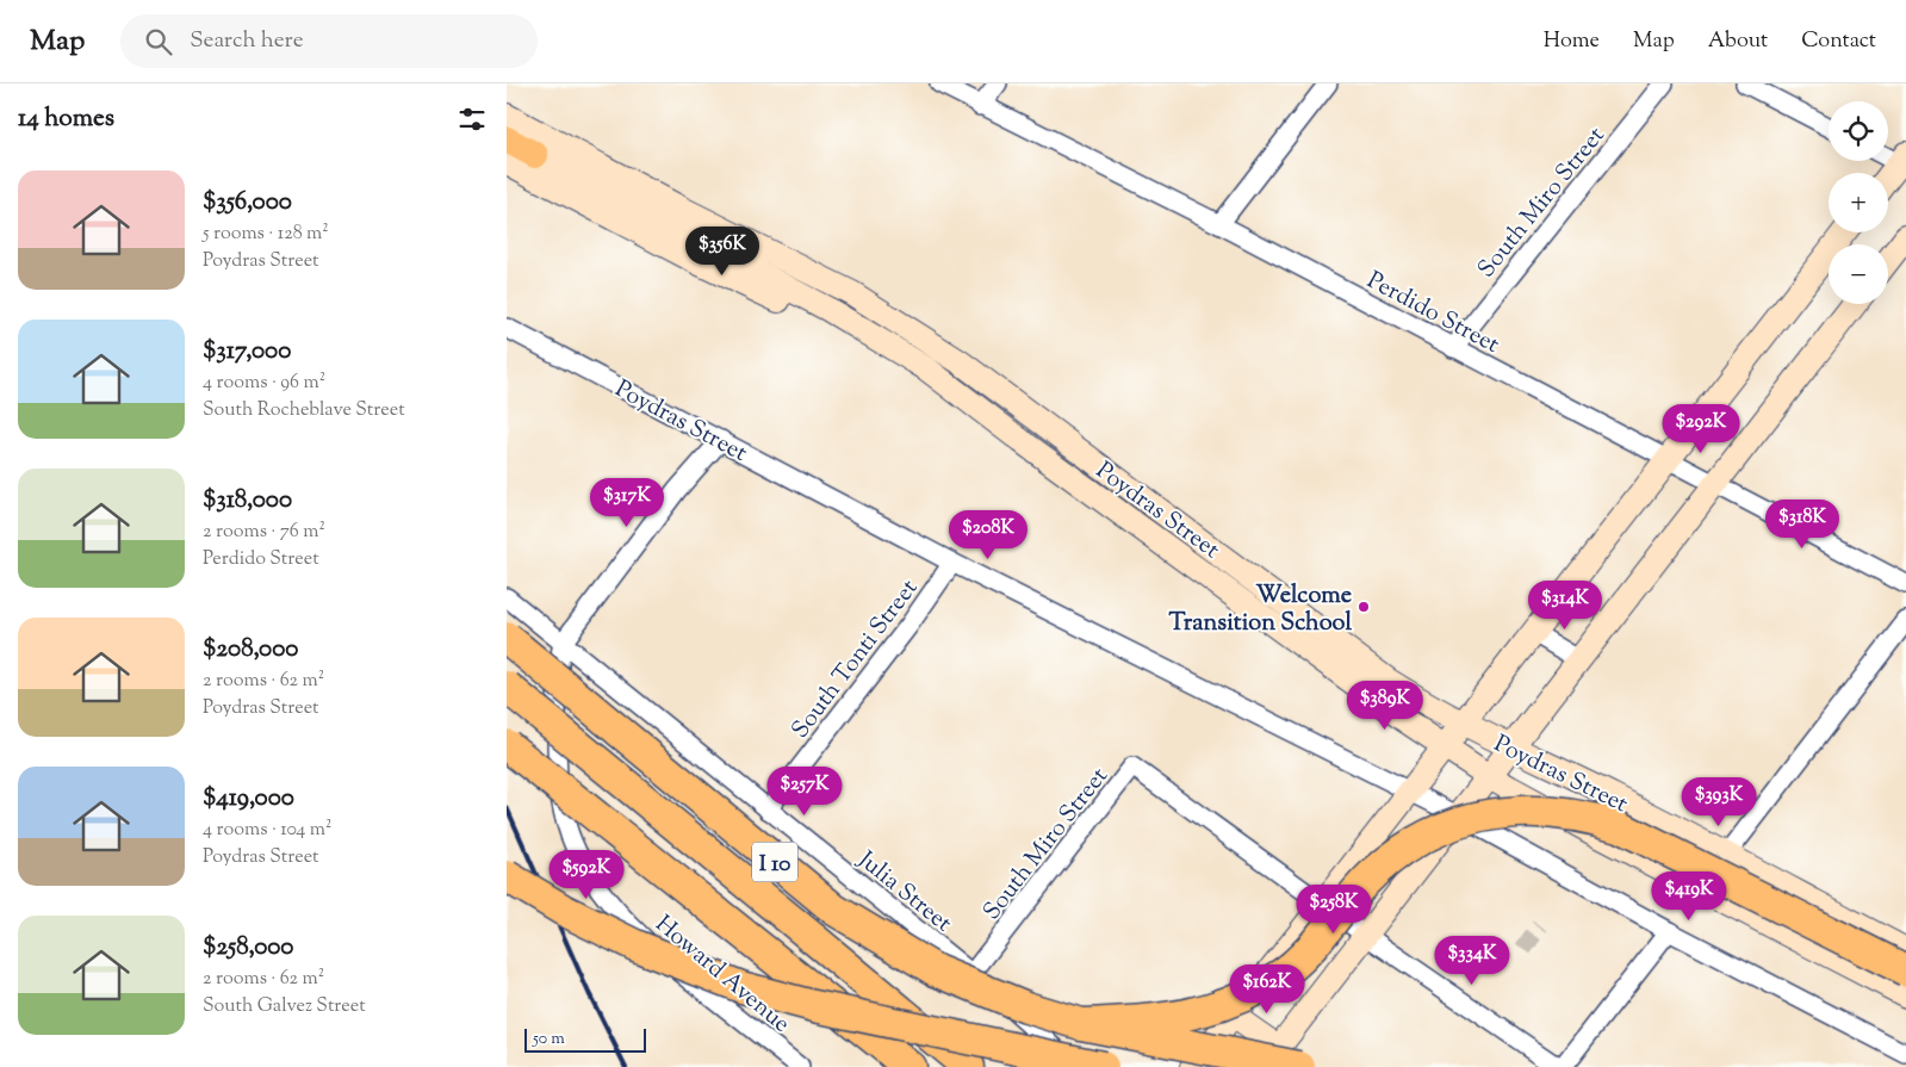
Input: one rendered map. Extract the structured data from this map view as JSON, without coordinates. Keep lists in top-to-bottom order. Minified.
{"streets":{"highway":["I 10"],"main road":["Poydras Street"],"street":["South Miro Street","Perdido Street","South Tonti Street","Julia Street","Howard Avenue"]},"crossings":[["South Miro Street","Perdido Street"],["South Miro Street","Julia Street"],["Poydras Street","South Tonti Street"],["South Tonti Street","Julia Street"],["Julia Street","Howard Avenue"]],"places":["Welcome Transition School"],"scale_bar":"50 m","page":{"header":"Map","search":"Search here","nav":["Home","Map","About","Contact"],"heading":"14 homes","map_buttons":["+","−"],"list":[{"name":"$356,000","note":"5 rooms · 128 m² · Poydras Street"},{"name":"$317,000","note":"4 rooms · 96 m² · South Rocheblave Street"},{"name":"$318,000","note":"2 rooms · 76 m² · Perdido Street"},{"name":"$208,000","note":"2 rooms · 62 m² · Poydras Street"},{"name":"$419,000","note":"4 rooms · 104 m² · Poydras Street"},{"name":"$258,000","note":"2 rooms · 62 m² · South Galvez Street"}],"price":["$356K","$292K","$317K","$318K","$208K","$314K","$389K","$257K","$393K","$592K","$419K","$258K","$334K","$162K"],"scale":"50 m"}}
